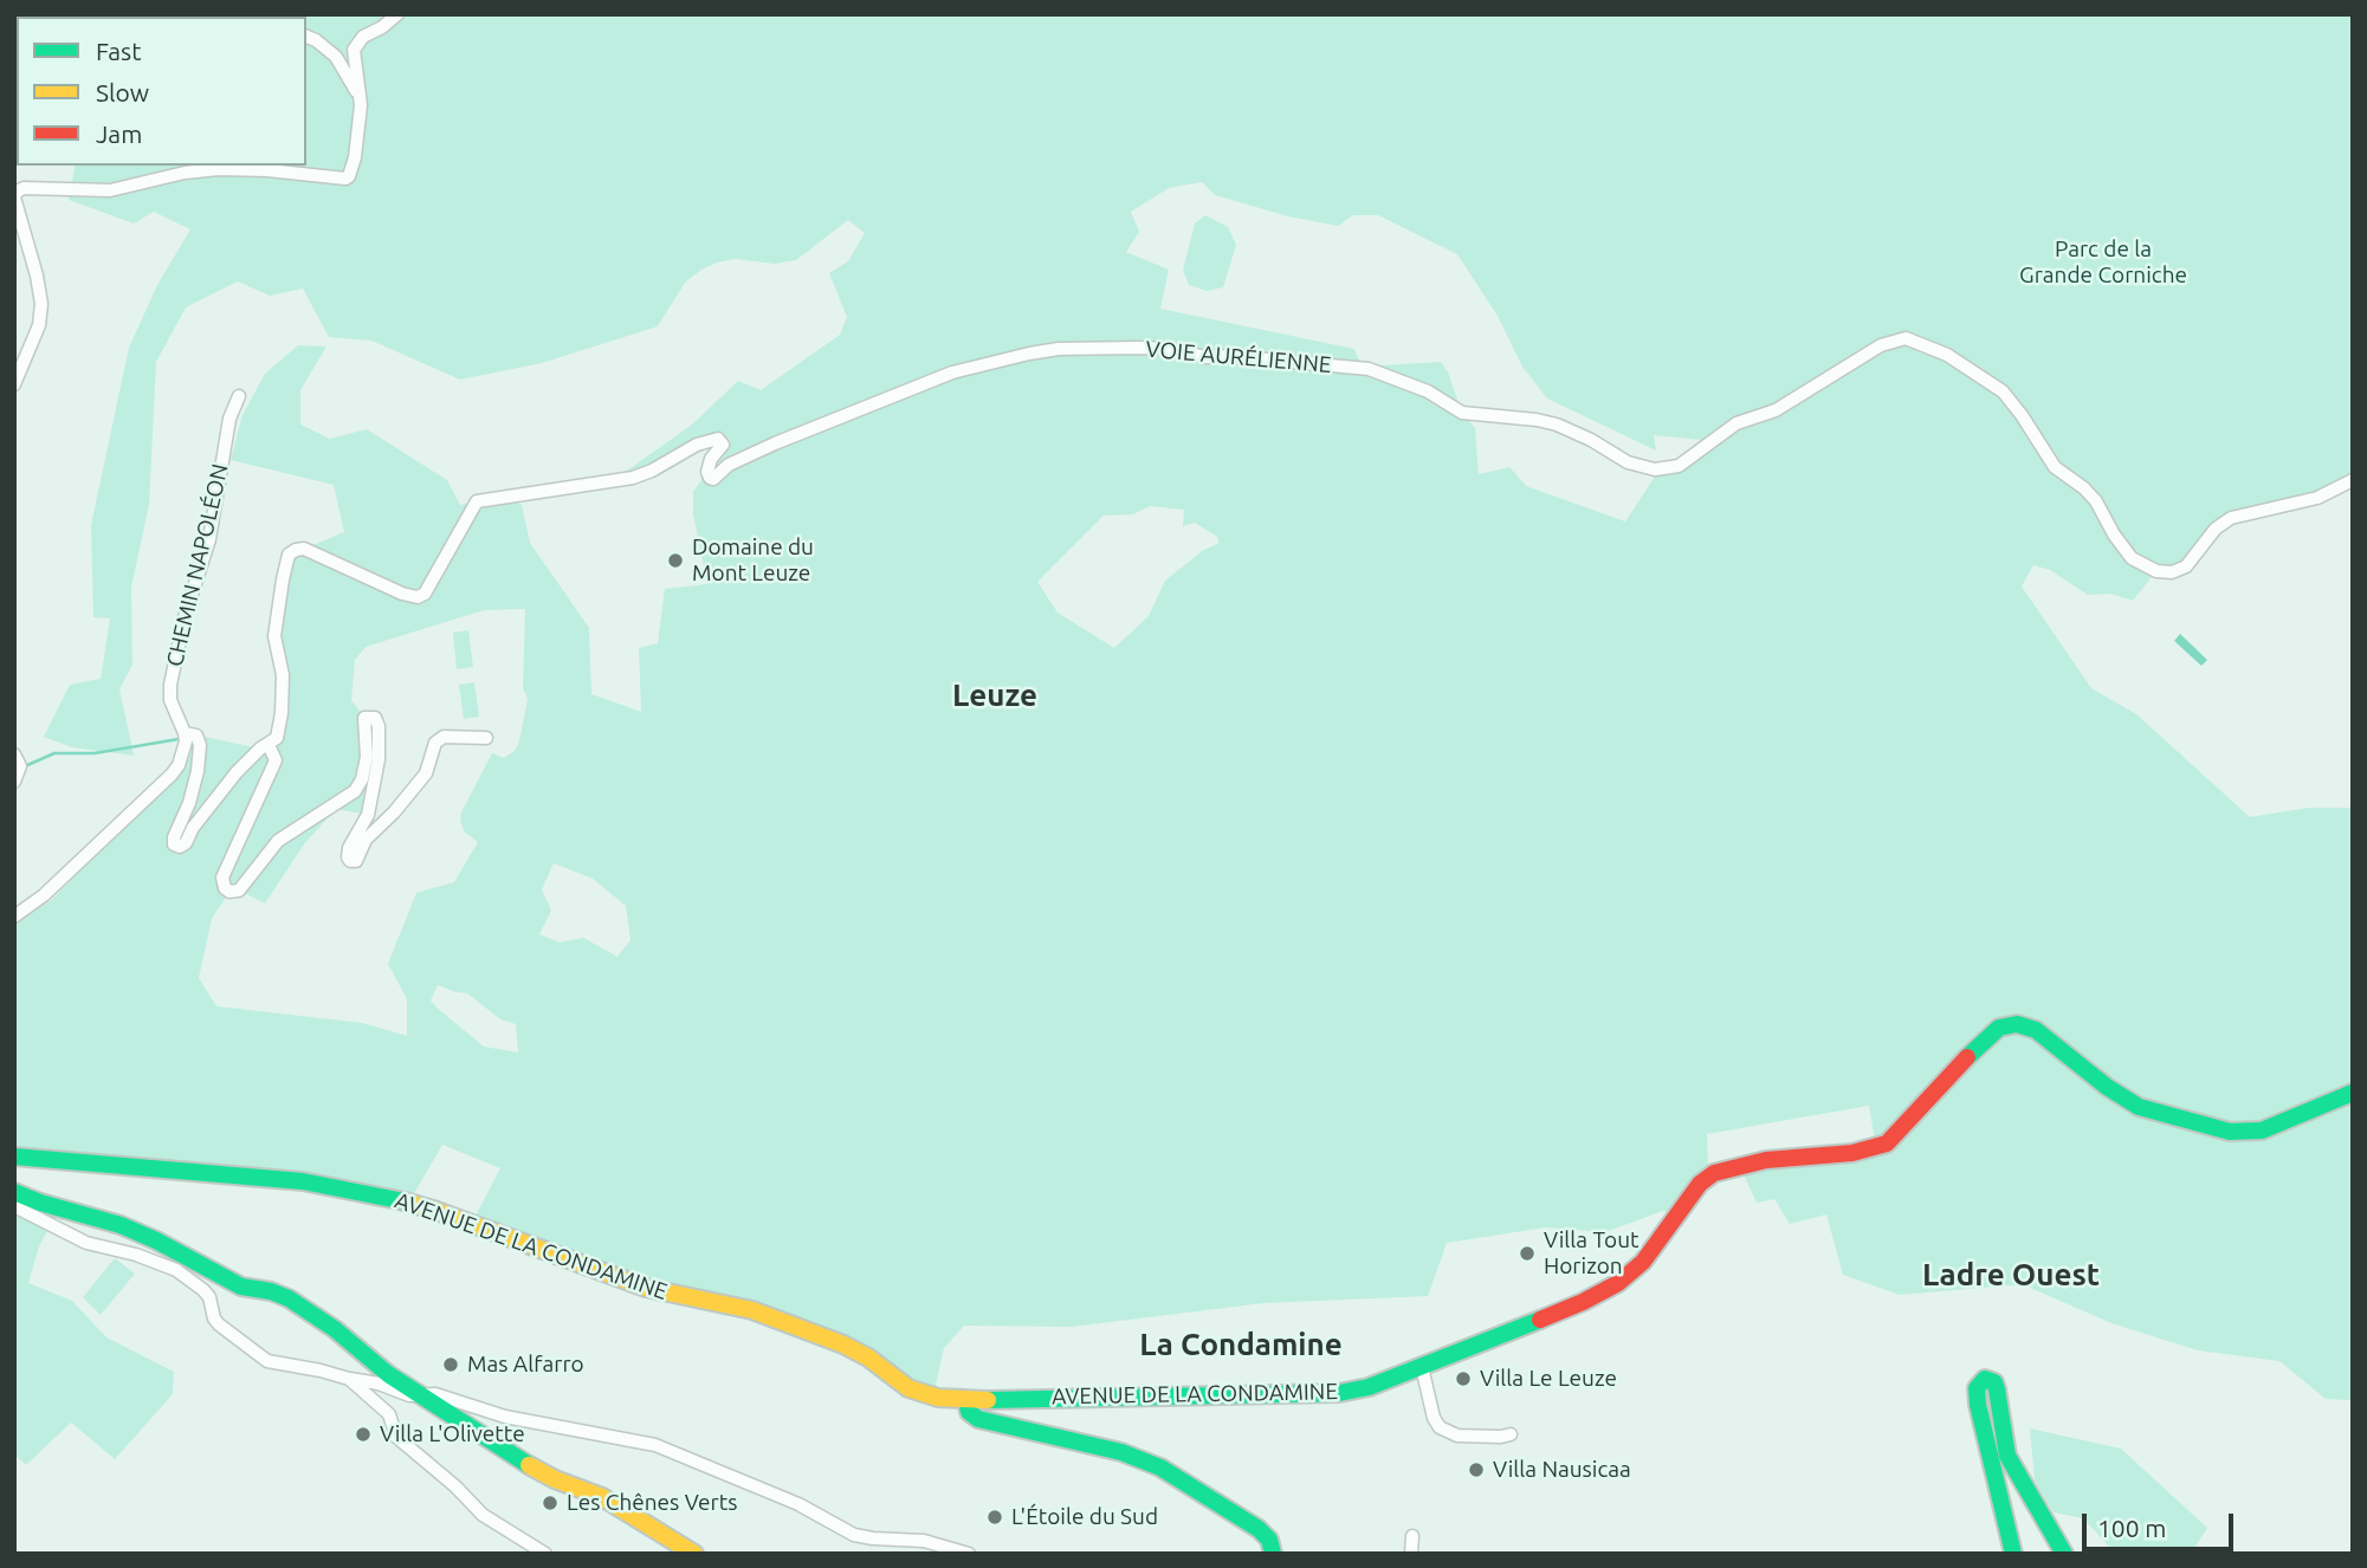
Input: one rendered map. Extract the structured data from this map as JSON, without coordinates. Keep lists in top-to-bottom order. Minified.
{"streets":{"main road":["AVENUE DE LA CONDAMINE"],"street":["VOIE AURÉLIENNE","CHEMIN NAPOLÉON"]},"crossings":[["VOIE AURÉLIENNE","CHEMIN NAPOLÉON"]],"districts":["Leuze","Ladre Ouest","La Condamine"],"parks":["Parc de la Grande Corniche"],"places":["Domaine du Mont Leuze","Villa Tout Horizon","Mas Alfarro","Villa Le Leuze","Villa L'Olivette","Villa Nausicaa","Les Chênes Verts","L'Étoile du Sud"],"legend":["Fast","Slow","Jam"],"scale_bar":"100 m"}
